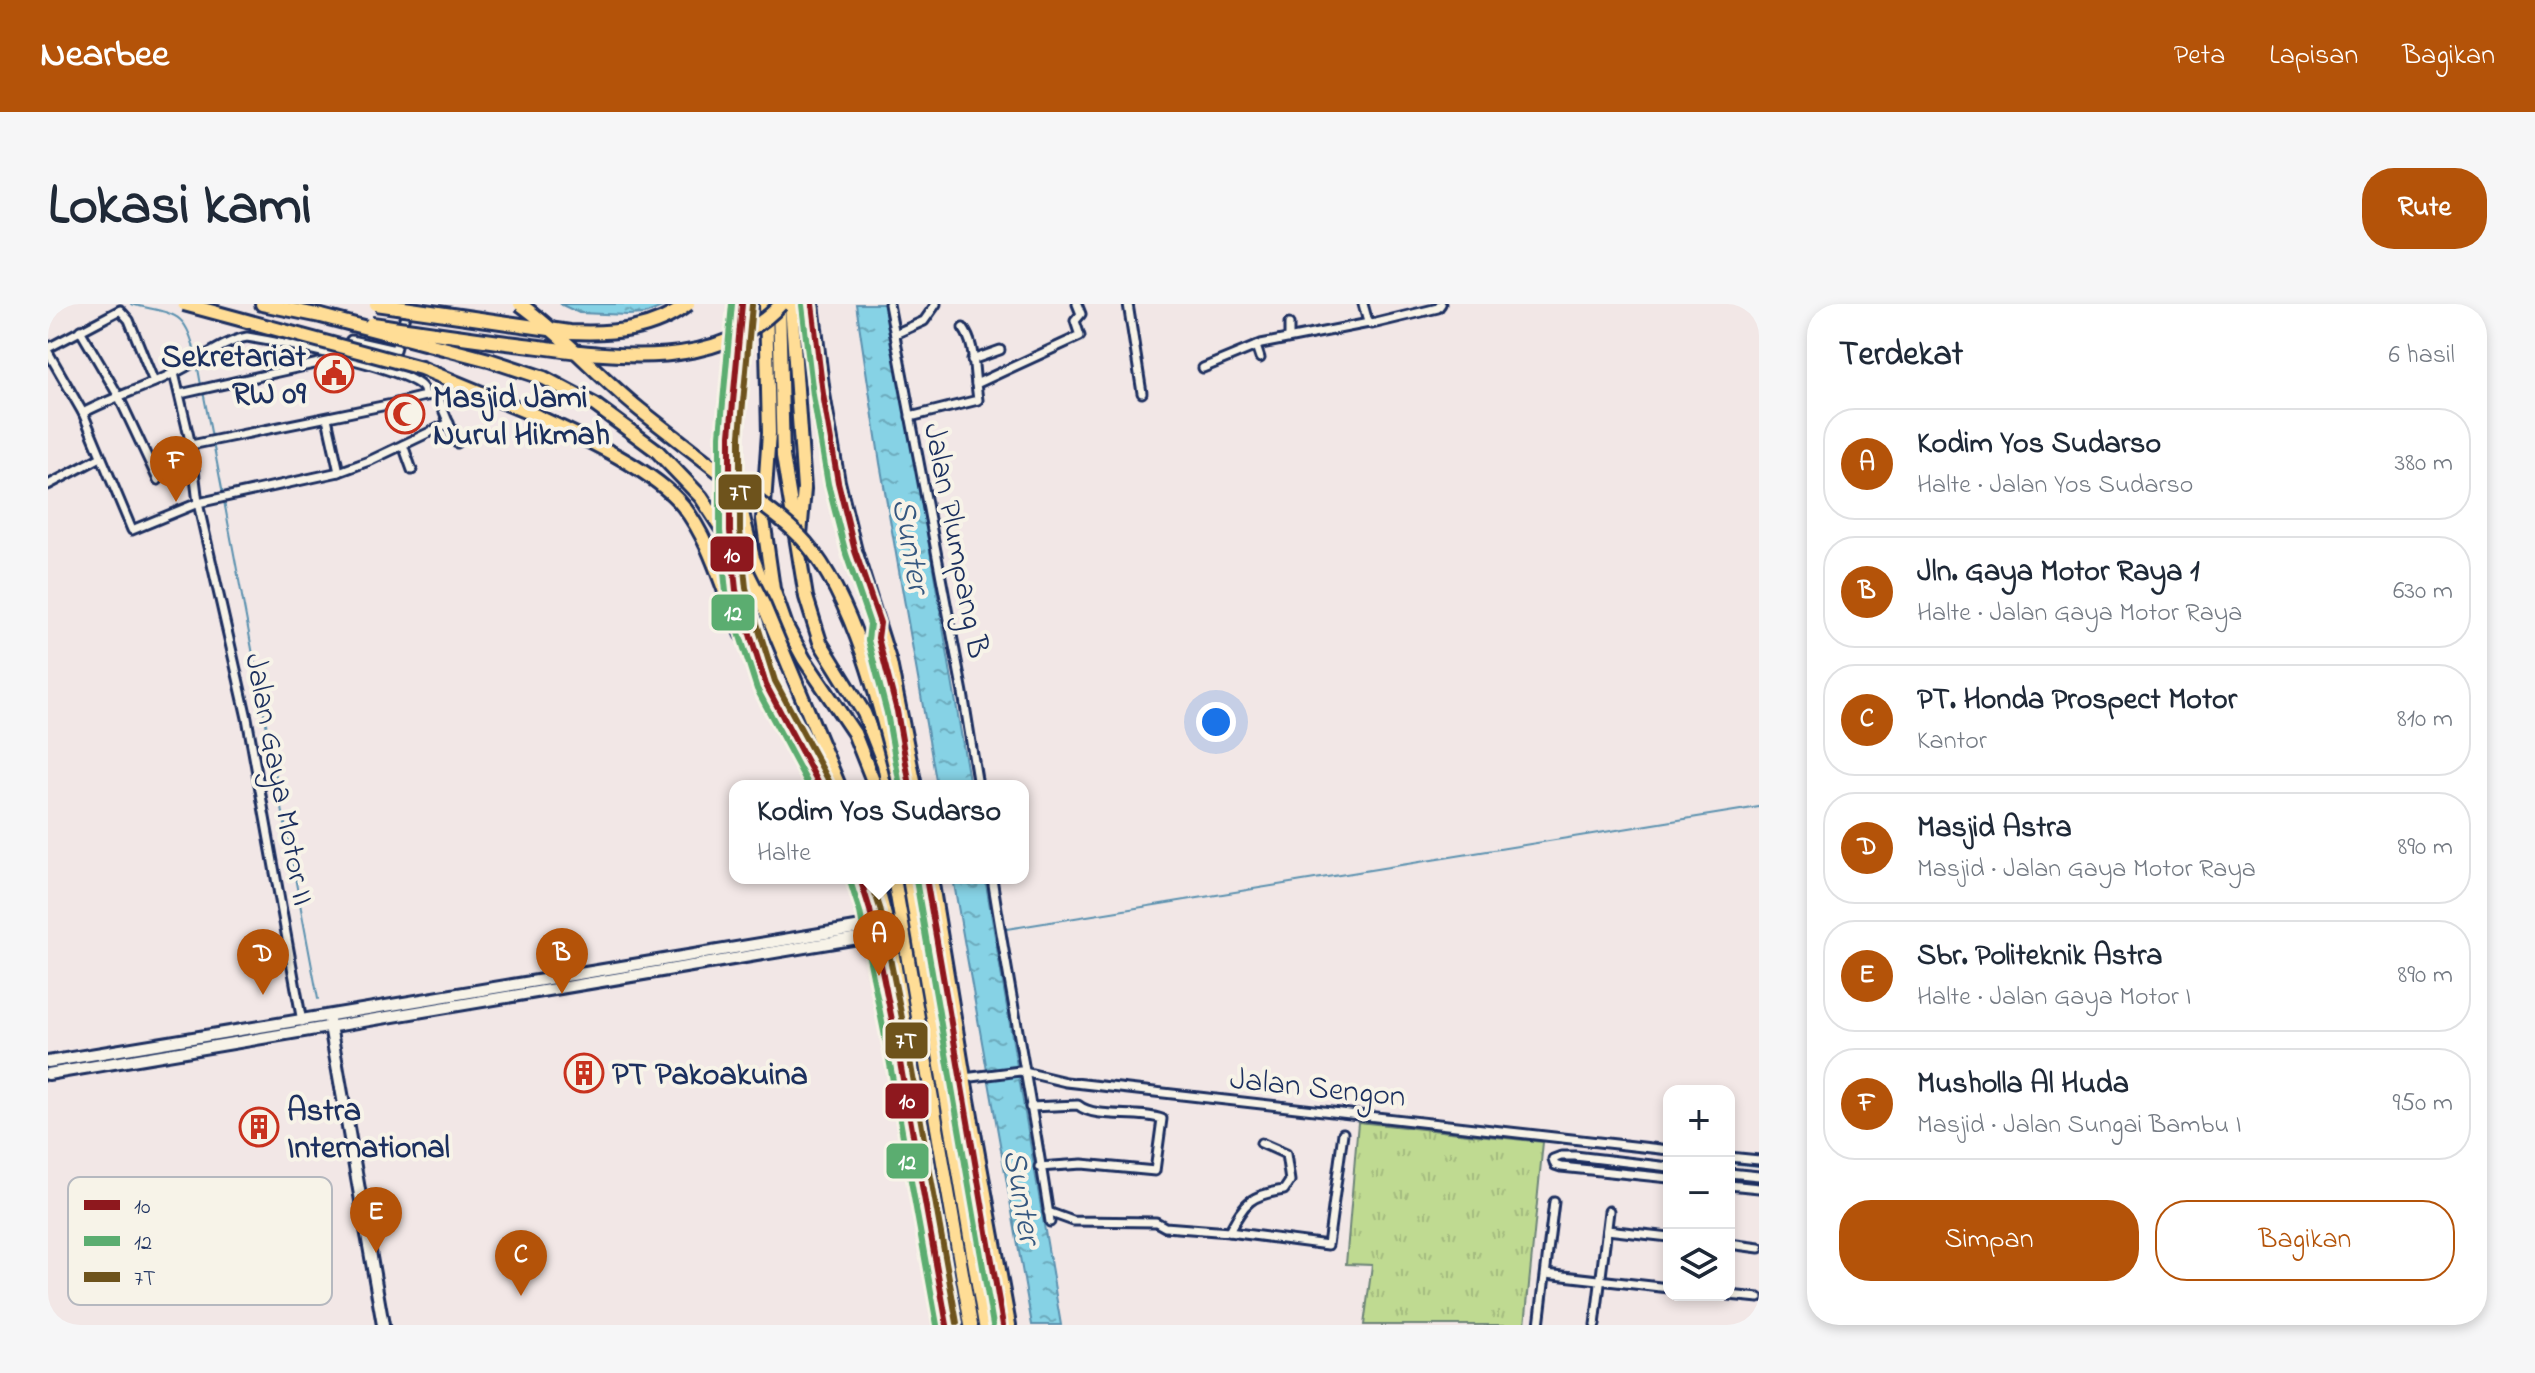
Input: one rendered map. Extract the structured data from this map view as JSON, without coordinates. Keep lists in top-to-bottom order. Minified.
{"streets":{"street":["Jalan Plumpang B","Jalan Gaya Motor II","Jalan Sengon"]},"water":["Sunter"],"places":{"public building":["Sekretariat RW 09"],"mosque":["Masjid Jami Nurul Hikmah"],"building":["PT Pakoakuina","Astra International"]},"lines":["transit line 10","transit line 12","transit line 7T"],"legend":["10","12","7T"],"page":{"header":"Nearbee","nav":["Peta","Lapisan","Bagikan"],"title":"Lokasi kami","buttons":["Rute",["Simpan","Bagikan"]],"heading":["Terdekat","6 hasil"],"list":[{"mark":"A","name":"Kodim Yos Sudarso","note":"Halte · Jalan Yos Sudarso","value":"380 m"},{"mark":"B","name":"Jln. Gaya Motor Raya 1","note":"Halte · Jalan Gaya Motor Raya","value":"630 m"},{"mark":"C","name":"PT. Honda Prospect Motor","note":"Kantor","value":"810 m"},{"mark":"D","name":"Masjid Astra","note":"Masjid · Jalan Gaya Motor Raya","value":"890 m"},{"mark":"E","name":"Sbr. Politeknik Astra","note":"Halte · Jalan Gaya Motor I","value":"890 m"},{"mark":"F","name":"Musholla Al Huda","note":"Masjid · Jalan Sungai Bambu I","value":"950 m"}],"pins":["F","A","B","D","E","C"],"popup":["Kodim Yos Sudarso","Halte"],"map_buttons":["+","−"]}}
